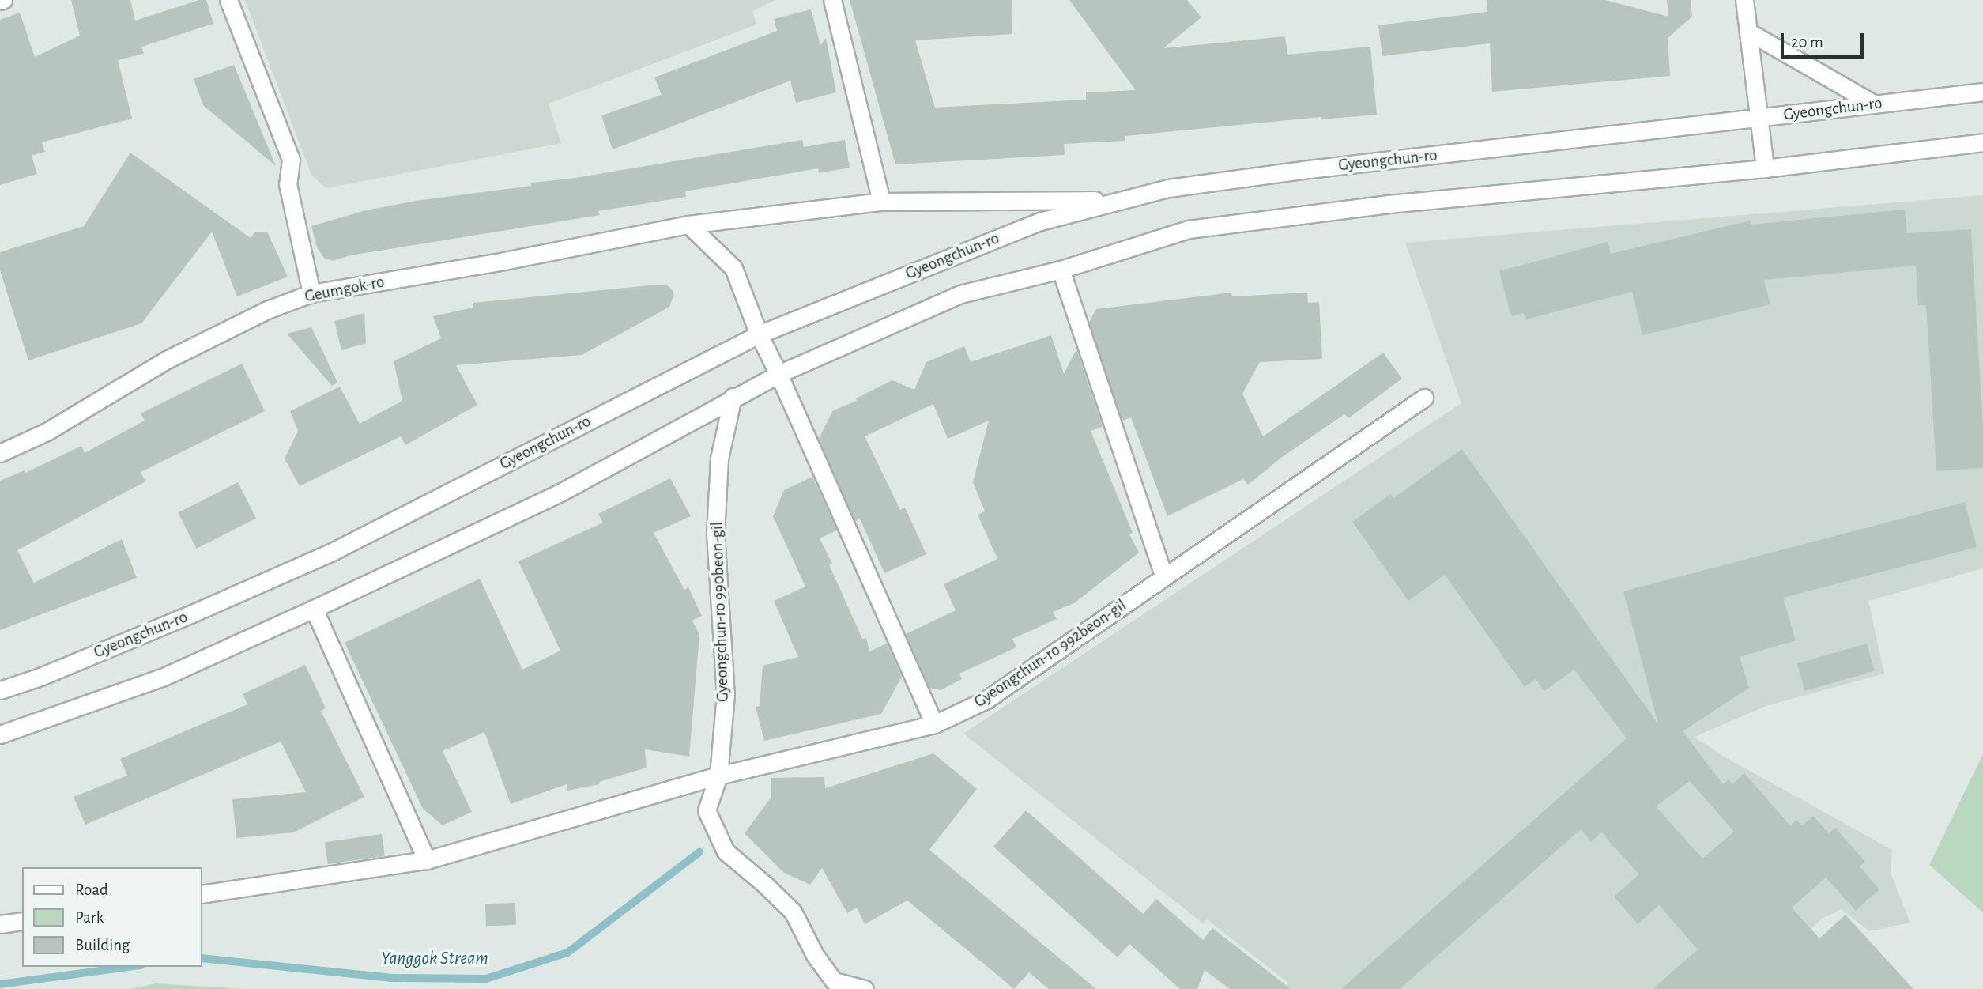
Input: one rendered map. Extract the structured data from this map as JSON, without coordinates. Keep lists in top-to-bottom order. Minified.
{"streets":{"street":["Gyeongchun-ro","Geumgok-ro","Gyeongchun-ro 990beon-gil","Gyeongchun-ro 992beon-gil"]},"crossings":[["Gyeongchun-ro","Geumgok-ro"],["Gyeongchun-ro 990beon-gil","Gyeongchun-ro 992beon-gil"]],"water":["Yanggok Stream"],"legend":["Road","Park","Building"],"scale_bar":"20 m"}
